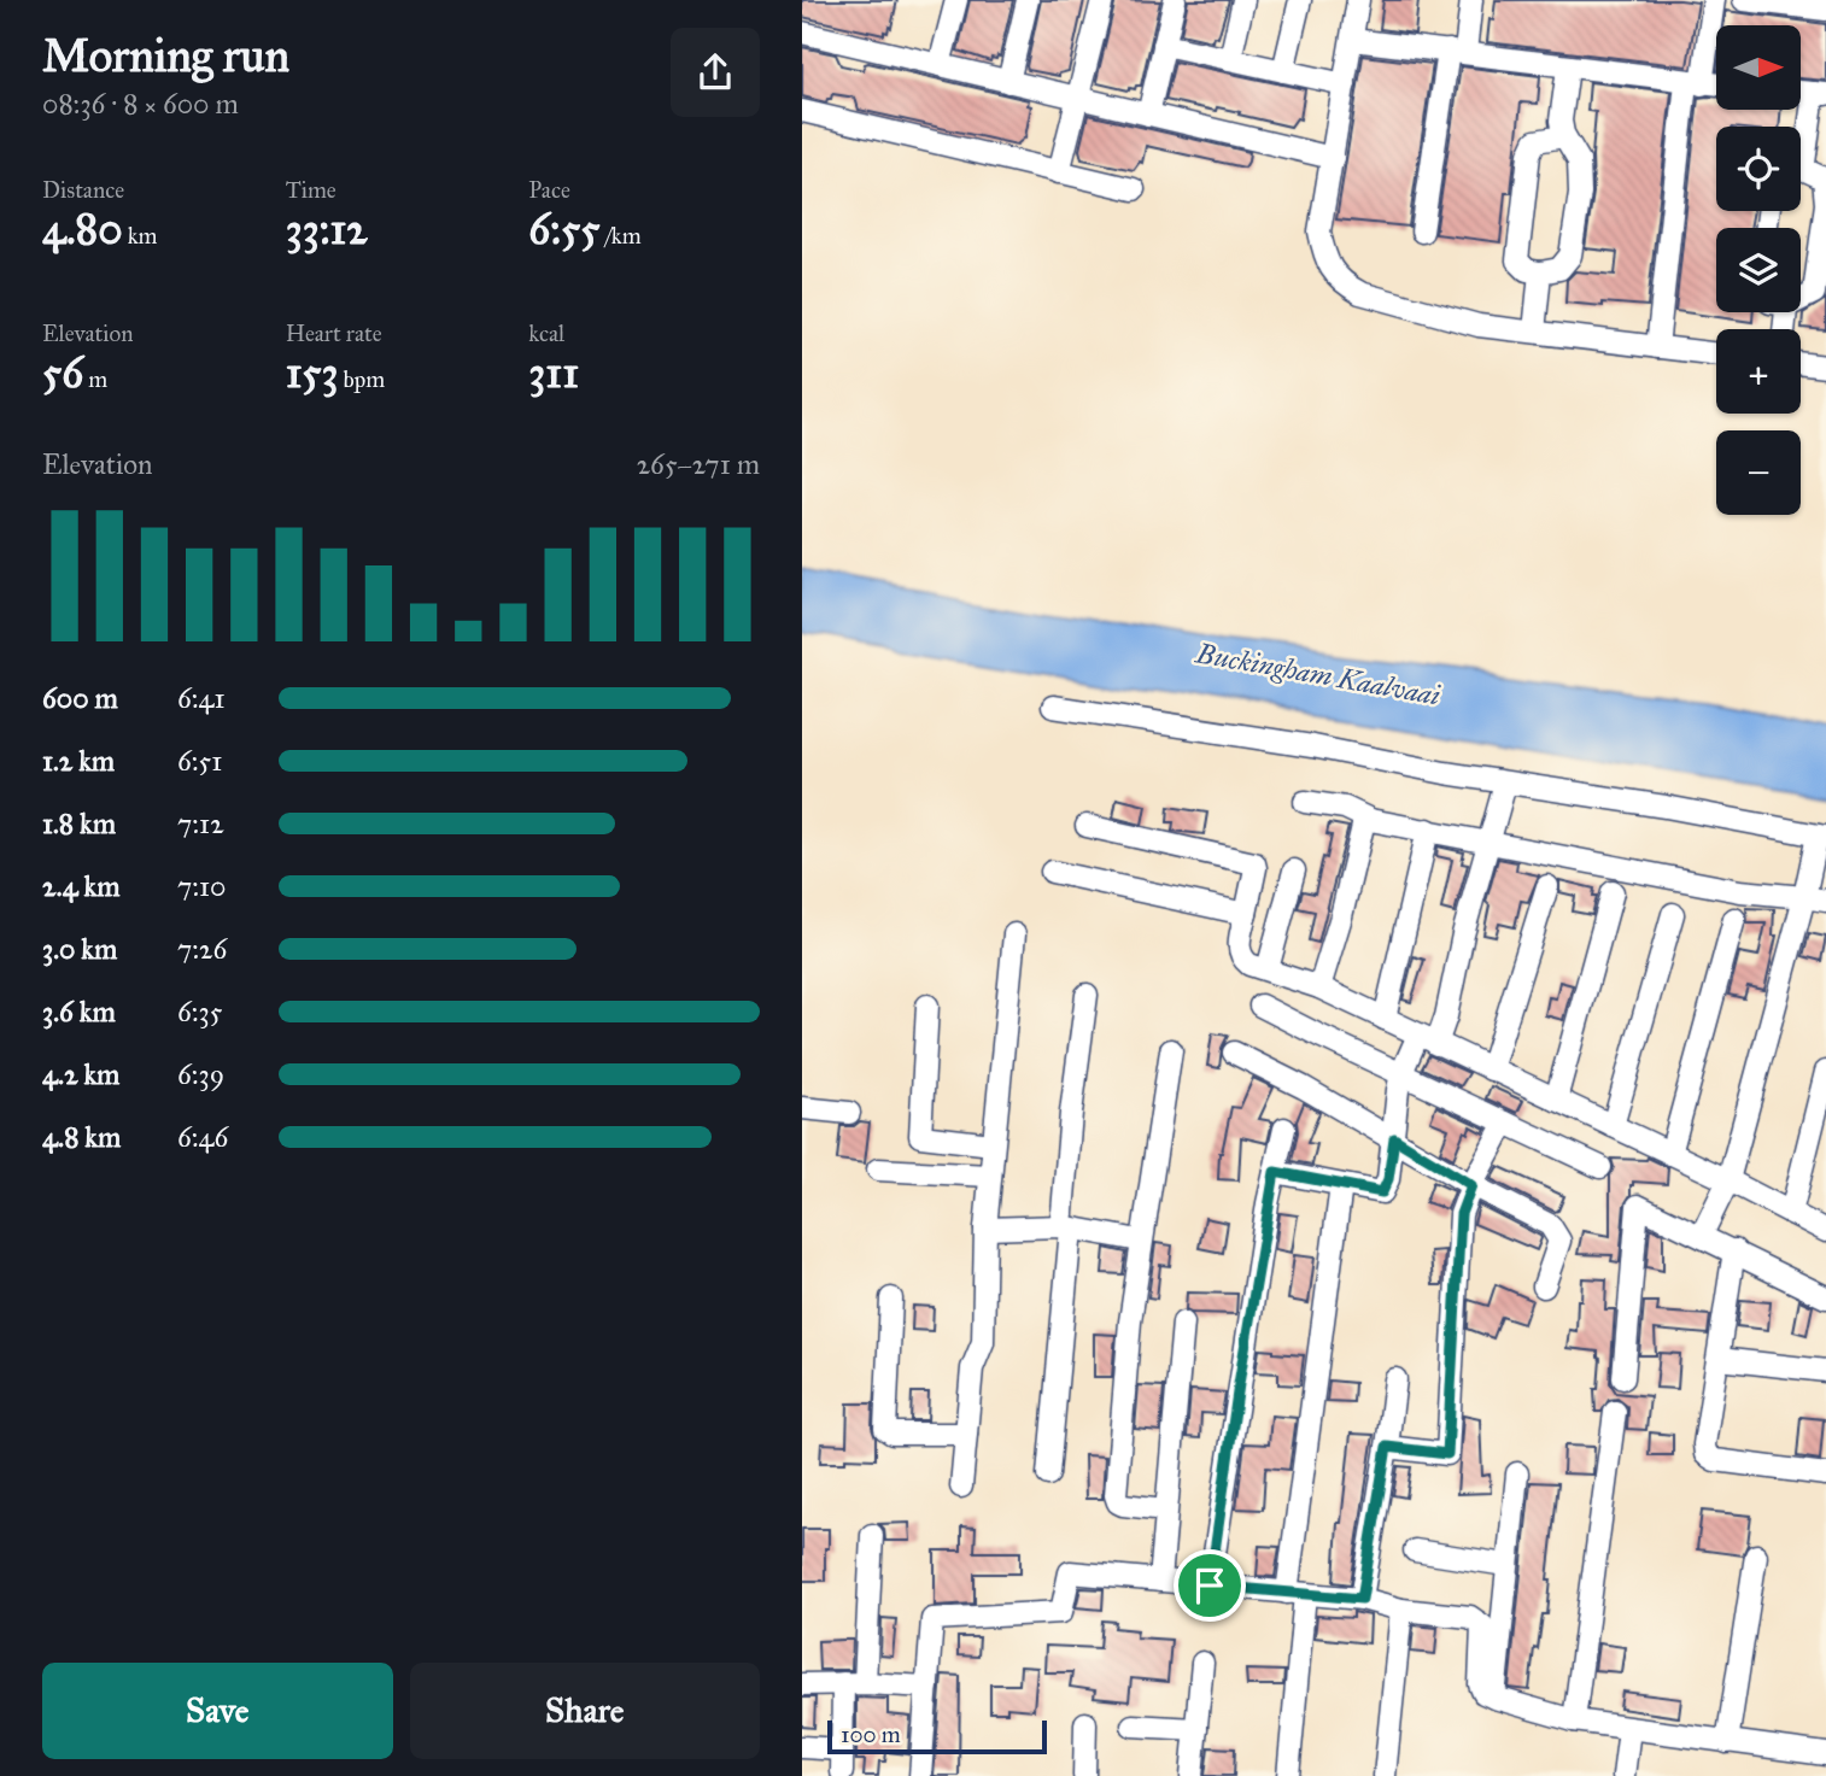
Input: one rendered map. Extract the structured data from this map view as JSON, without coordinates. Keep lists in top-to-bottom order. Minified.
{"water":["Buckingham Kaalvaai"],"scale_bar":"100 m","north":"right","page":{"heading":["Morning run","08:36 · 8 × 600 m"],"map_buttons":["+","−"],"stats":[["Distance","4.80 km"],["Time","33:12"],["Pace","6:55 /km"],["Elevation","56 m"],["Heart rate","153 bpm"],["kcal","311"]],"chart":["Elevation","265–271 m"],"list":[{"name":"600 m","note":"6:41"},{"name":"1.2 km","note":"6:51"},{"name":"1.8 km","note":"7:12"},{"name":"2.4 km","note":"7:10"},{"name":"3.0 km","note":"7:26"},{"name":"3.6 km","note":"6:35"},{"name":"4.2 km","note":"6:39"},{"name":"4.8 km","note":"6:46"}],"buttons":["Save","Share"],"scale":"100 m"}}
